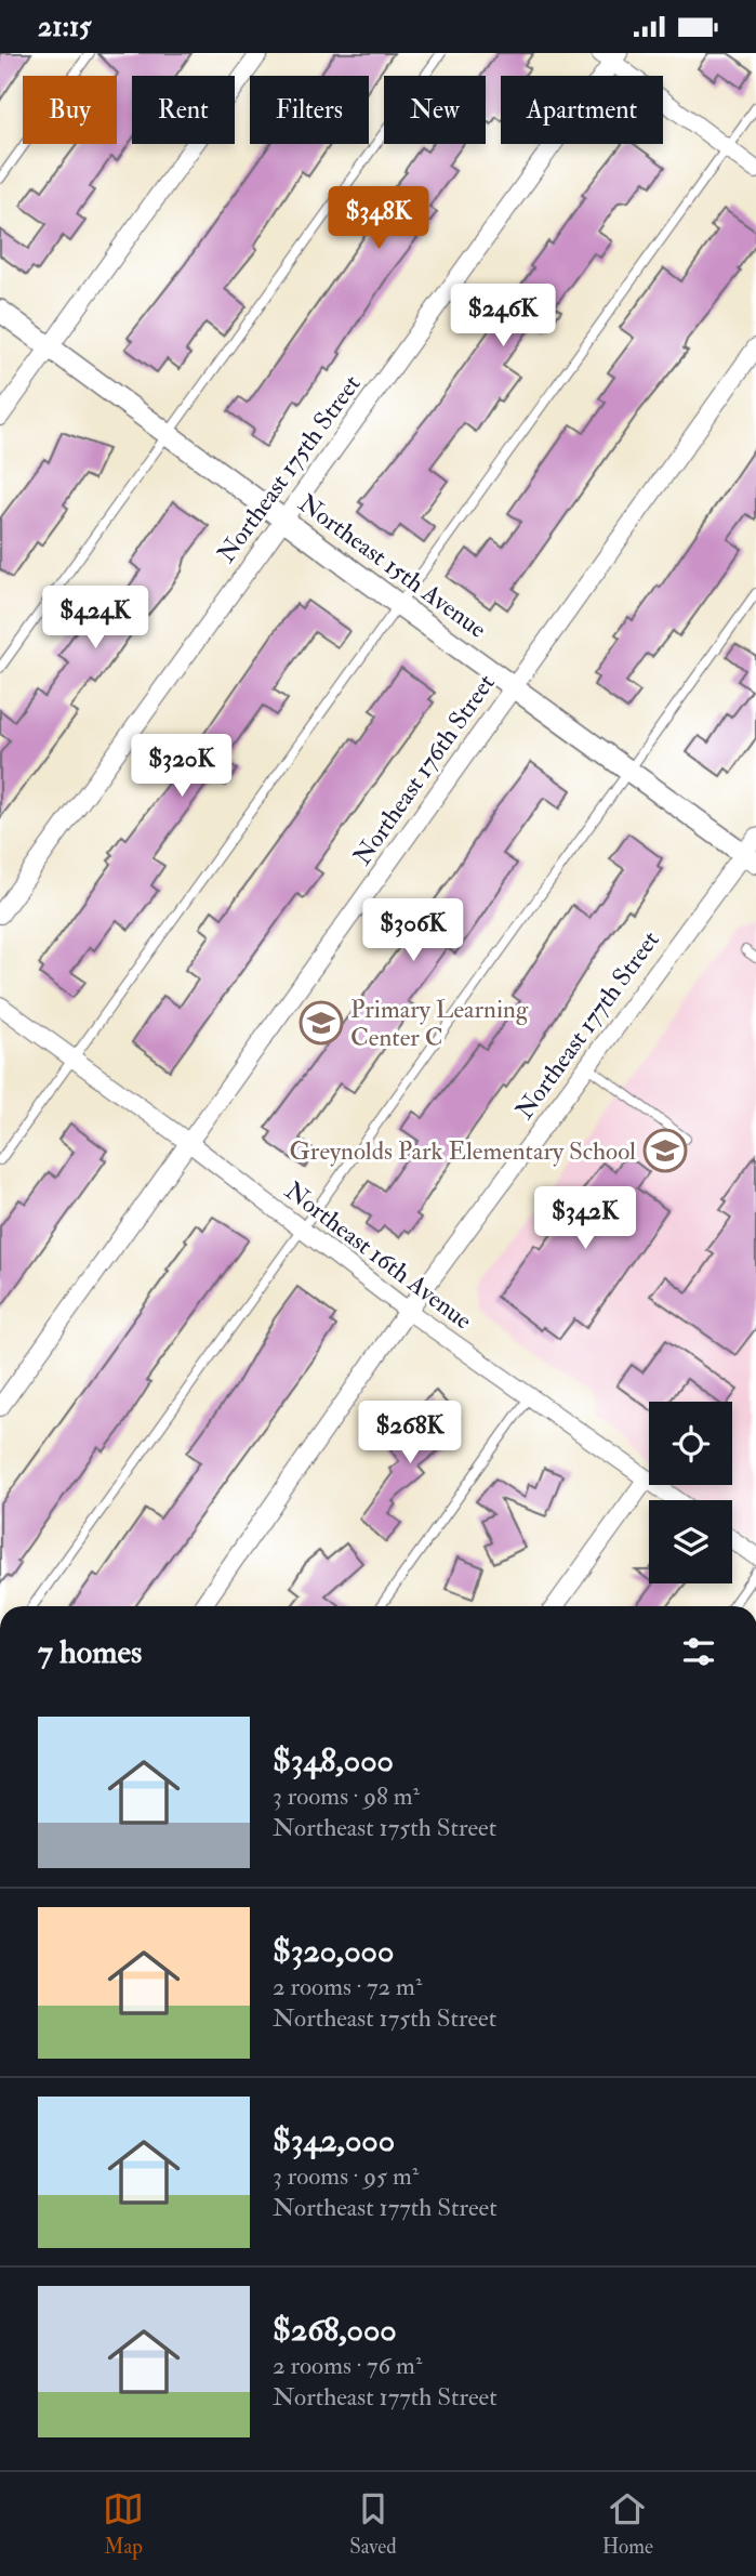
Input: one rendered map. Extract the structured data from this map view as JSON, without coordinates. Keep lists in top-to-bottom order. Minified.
{"streets":{"street":["Northeast 175th Street","Northeast 15th Avenue","Northeast 176th Street","Northeast 177th Street","Northeast 16th Avenue"]},"crossings":[["Northeast 175th Street","Northeast 15th Avenue"],["Northeast 15th Avenue","Northeast 176th Street"],["Northeast 15th Avenue","Northeast 177th Street"],["Northeast 176th Street","Northeast 16th Avenue"],["Northeast 177th Street","Northeast 16th Avenue"]],"places":{"school or university":["Primary Learning Center C","Greynolds Park Elementary School"]},"page":{"status":"21:15","chip":["Buy","Rent","Filters","New","Apartment"],"price":["$348K","$246K","$424K","$320K","$306K","$342K","$268K"],"heading":"7 homes","list":[{"name":"$348,000","note":"3 rooms · 98 m² · Northeast 175th Street"},{"name":"$320,000","note":"2 rooms · 72 m² · Northeast 175th Street"},{"name":"$342,000","note":"3 rooms · 95 m² · Northeast 177th Street"},{"name":"$268,000","note":"2 rooms · 76 m² · Northeast 177th Street"}],"tabs":["Map","Saved","Home"]}}
